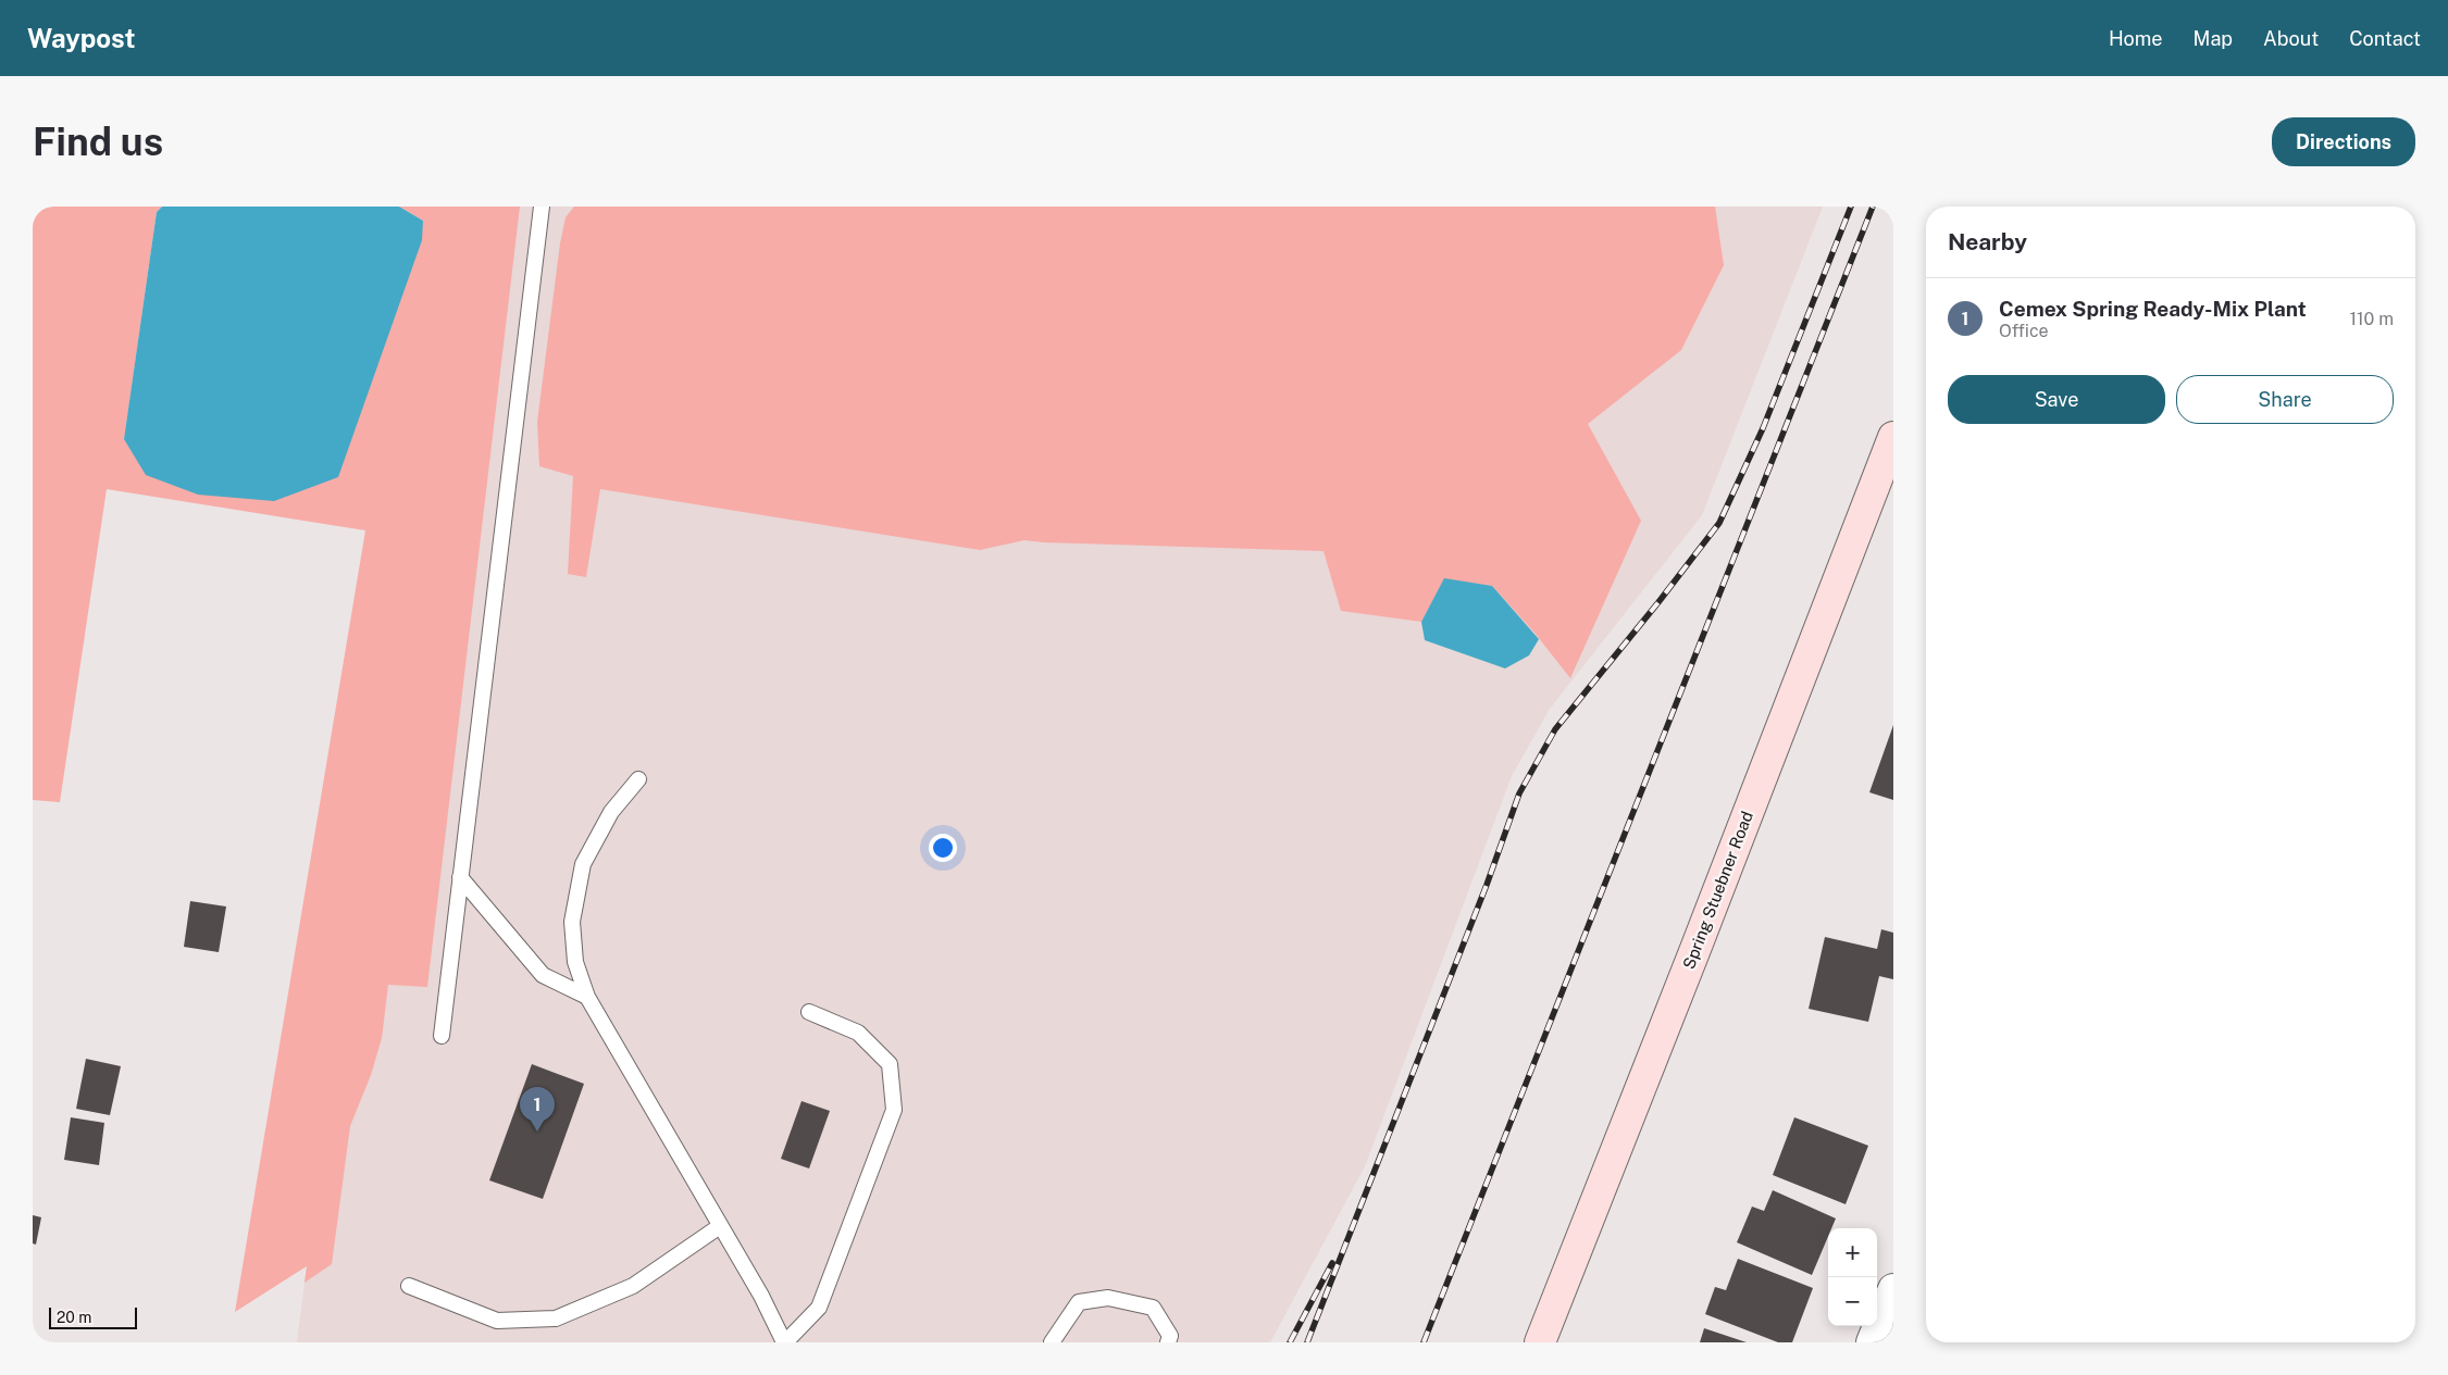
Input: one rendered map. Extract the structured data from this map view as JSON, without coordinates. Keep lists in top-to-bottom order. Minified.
{"streets":{"main road":["Spring Stuebner Road"]},"scale_bar":"20 m","page":{"header":"Waypost","nav":["Home","Map","About","Contact"],"buttons":["Directions",["Save","Share"]],"title":"Find us","heading":"Nearby","list":[{"mark":"1","name":"Cemex Spring Ready-Mix Plant","note":"Office","value":"110 m"}],"pins":"1","map_buttons":["+","−"],"scale":"20 m"}}
